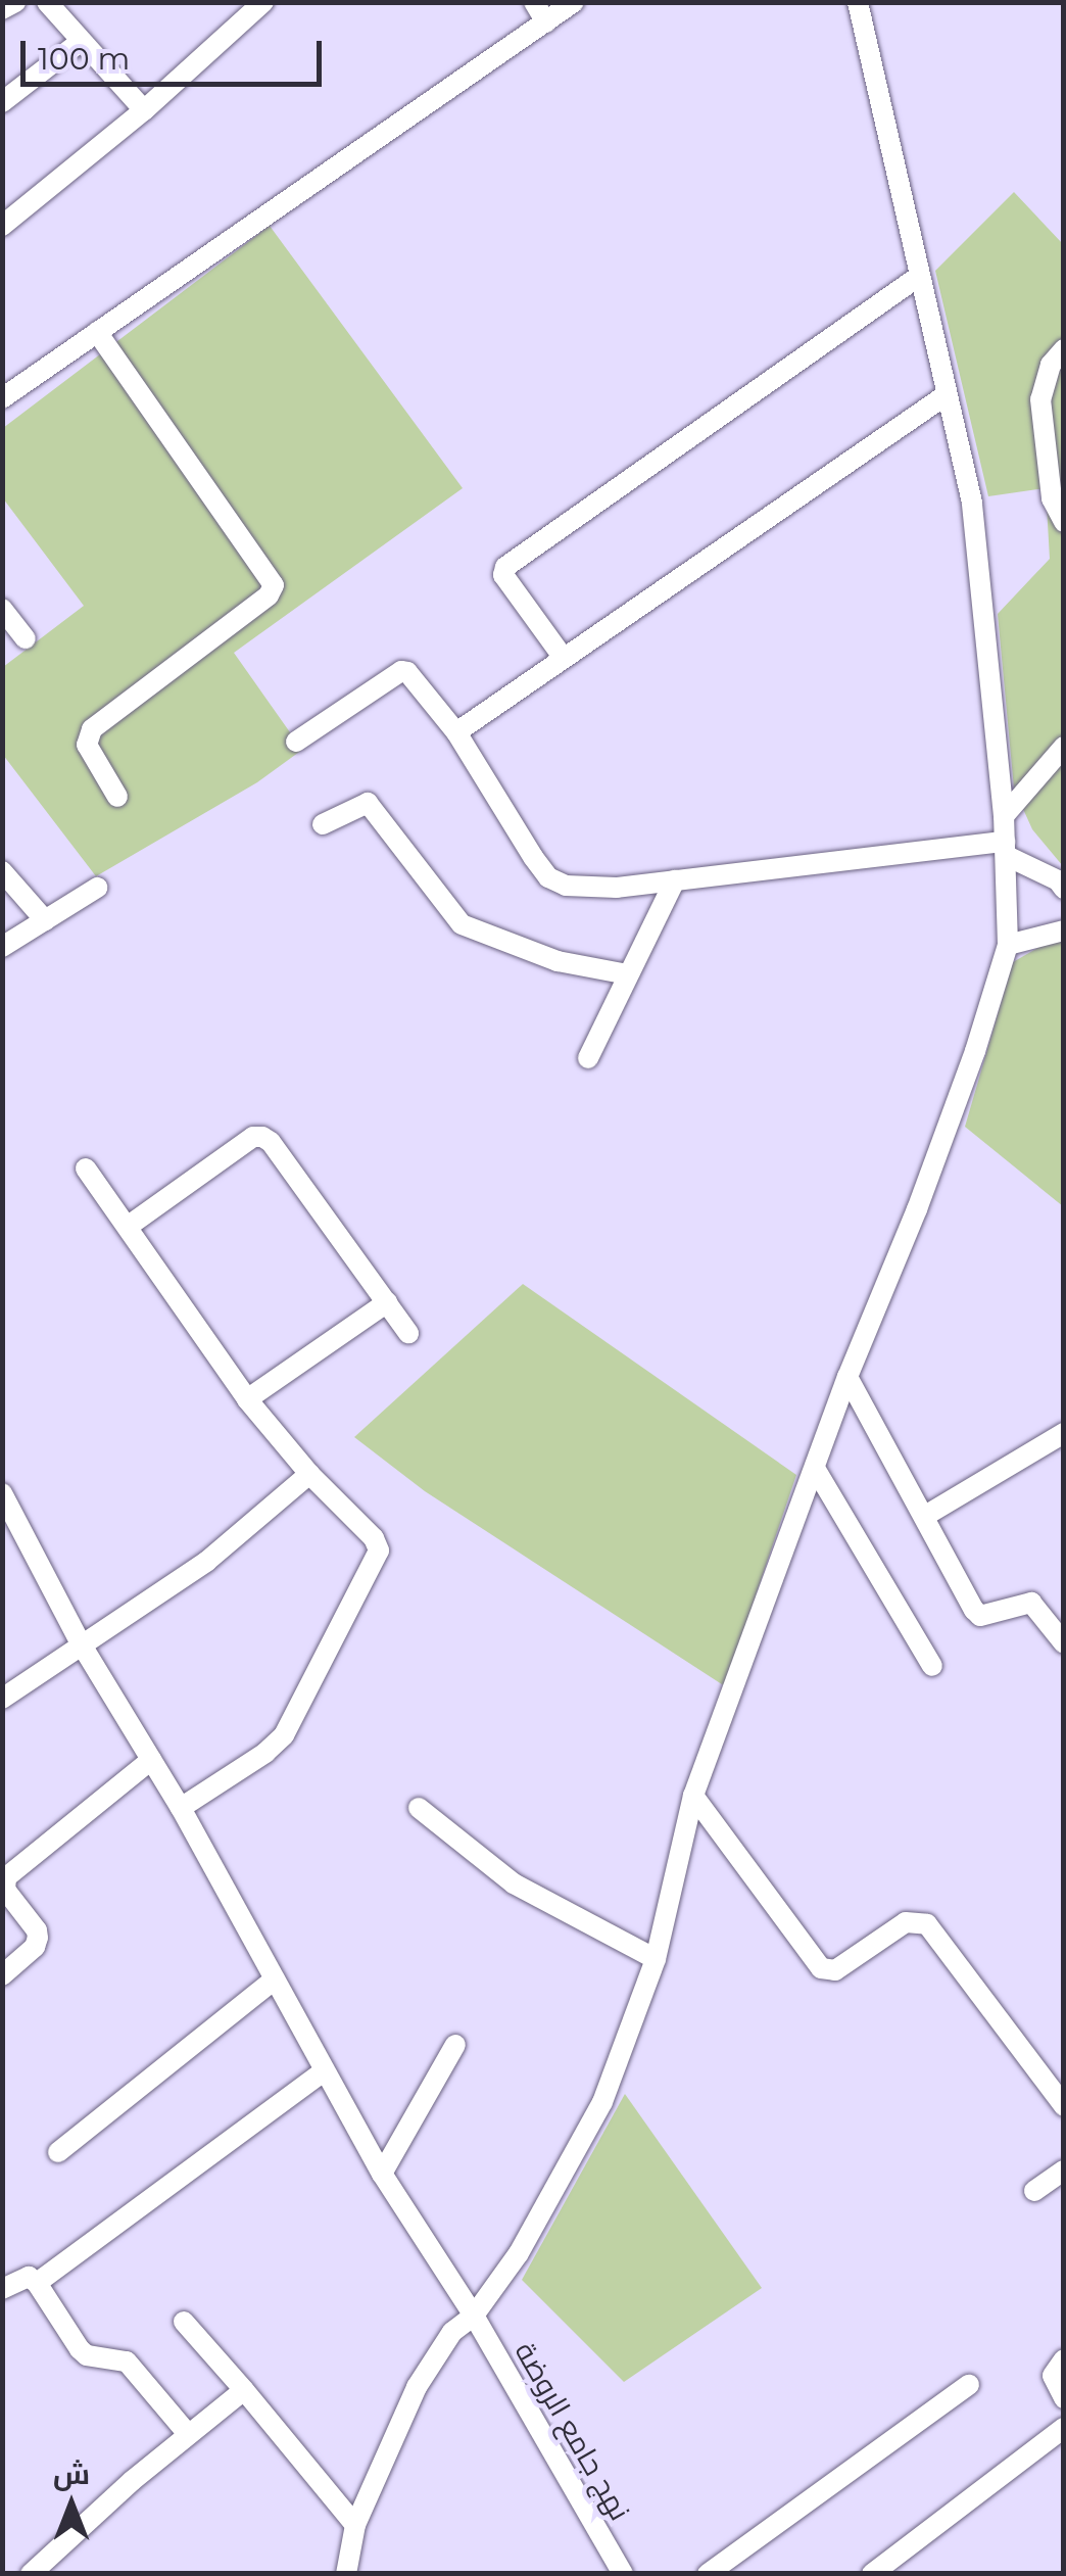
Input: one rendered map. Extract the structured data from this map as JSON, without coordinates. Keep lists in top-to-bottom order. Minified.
{"streets":{"street":["نهج جامع الروضة"]},"scale_bar":"100 m","north":"top"}
